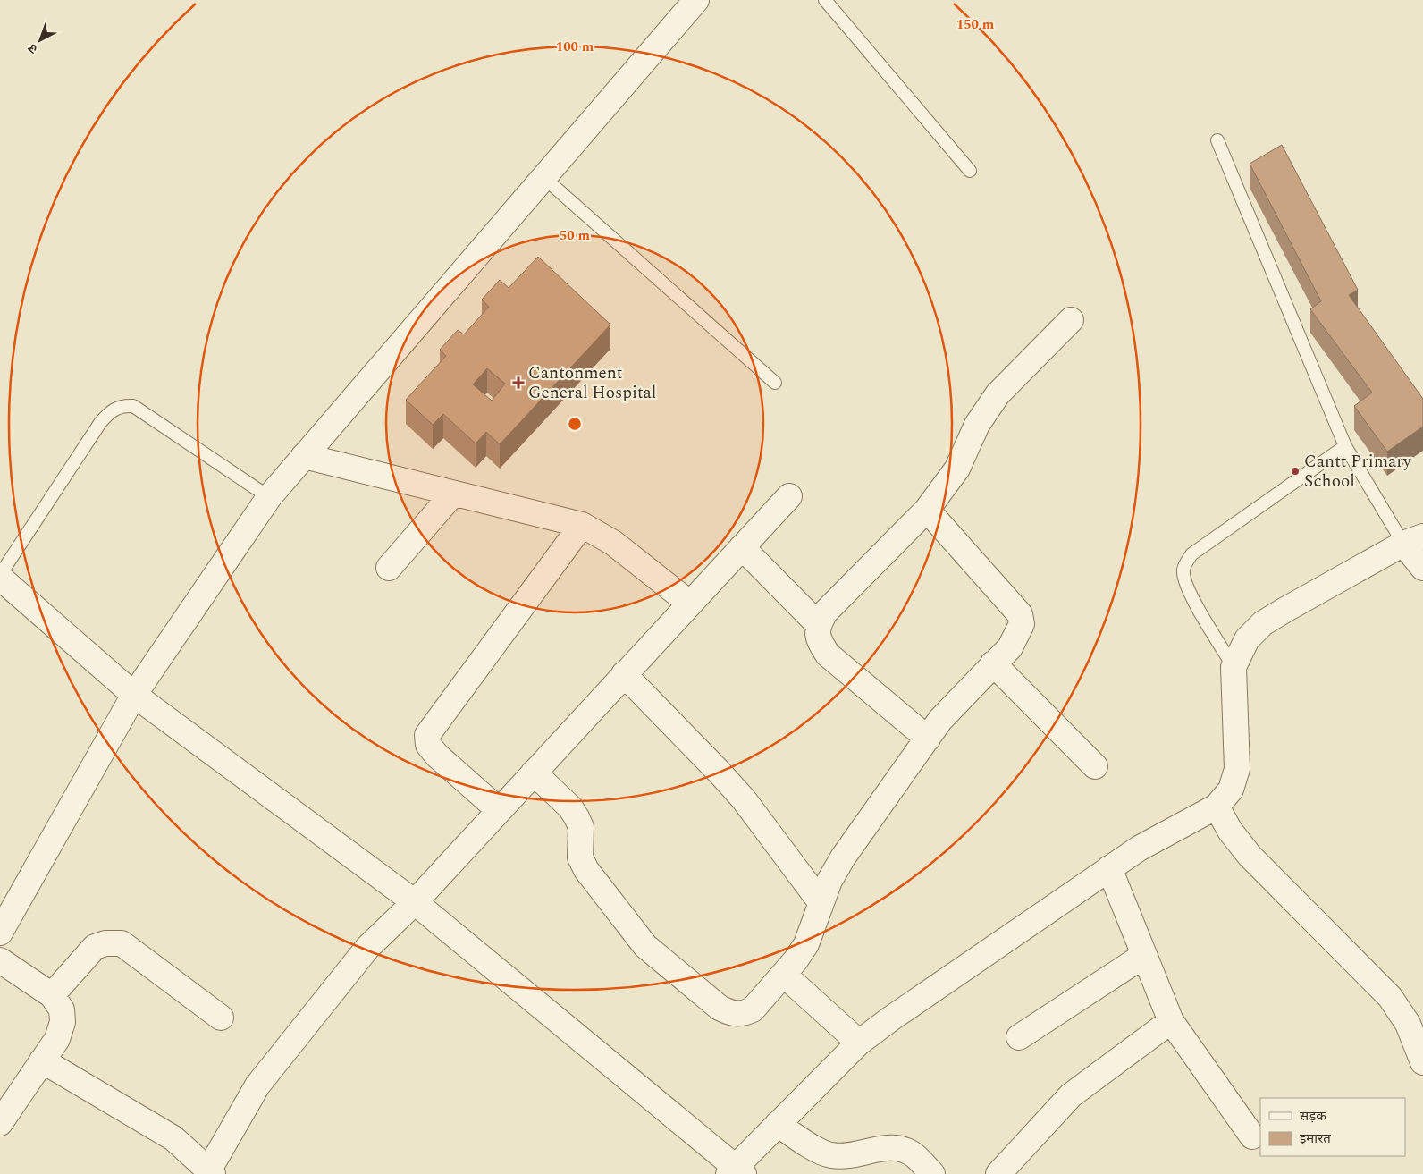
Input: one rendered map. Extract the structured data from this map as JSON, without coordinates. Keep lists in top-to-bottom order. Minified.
{"places":{"health":["Cantonment General Hospital"],"other":["Cantt Primary School"]},"legend":["सड़क","इमारत"],"north":"bottom left","rings":["150 m","100 m","50 m"]}
